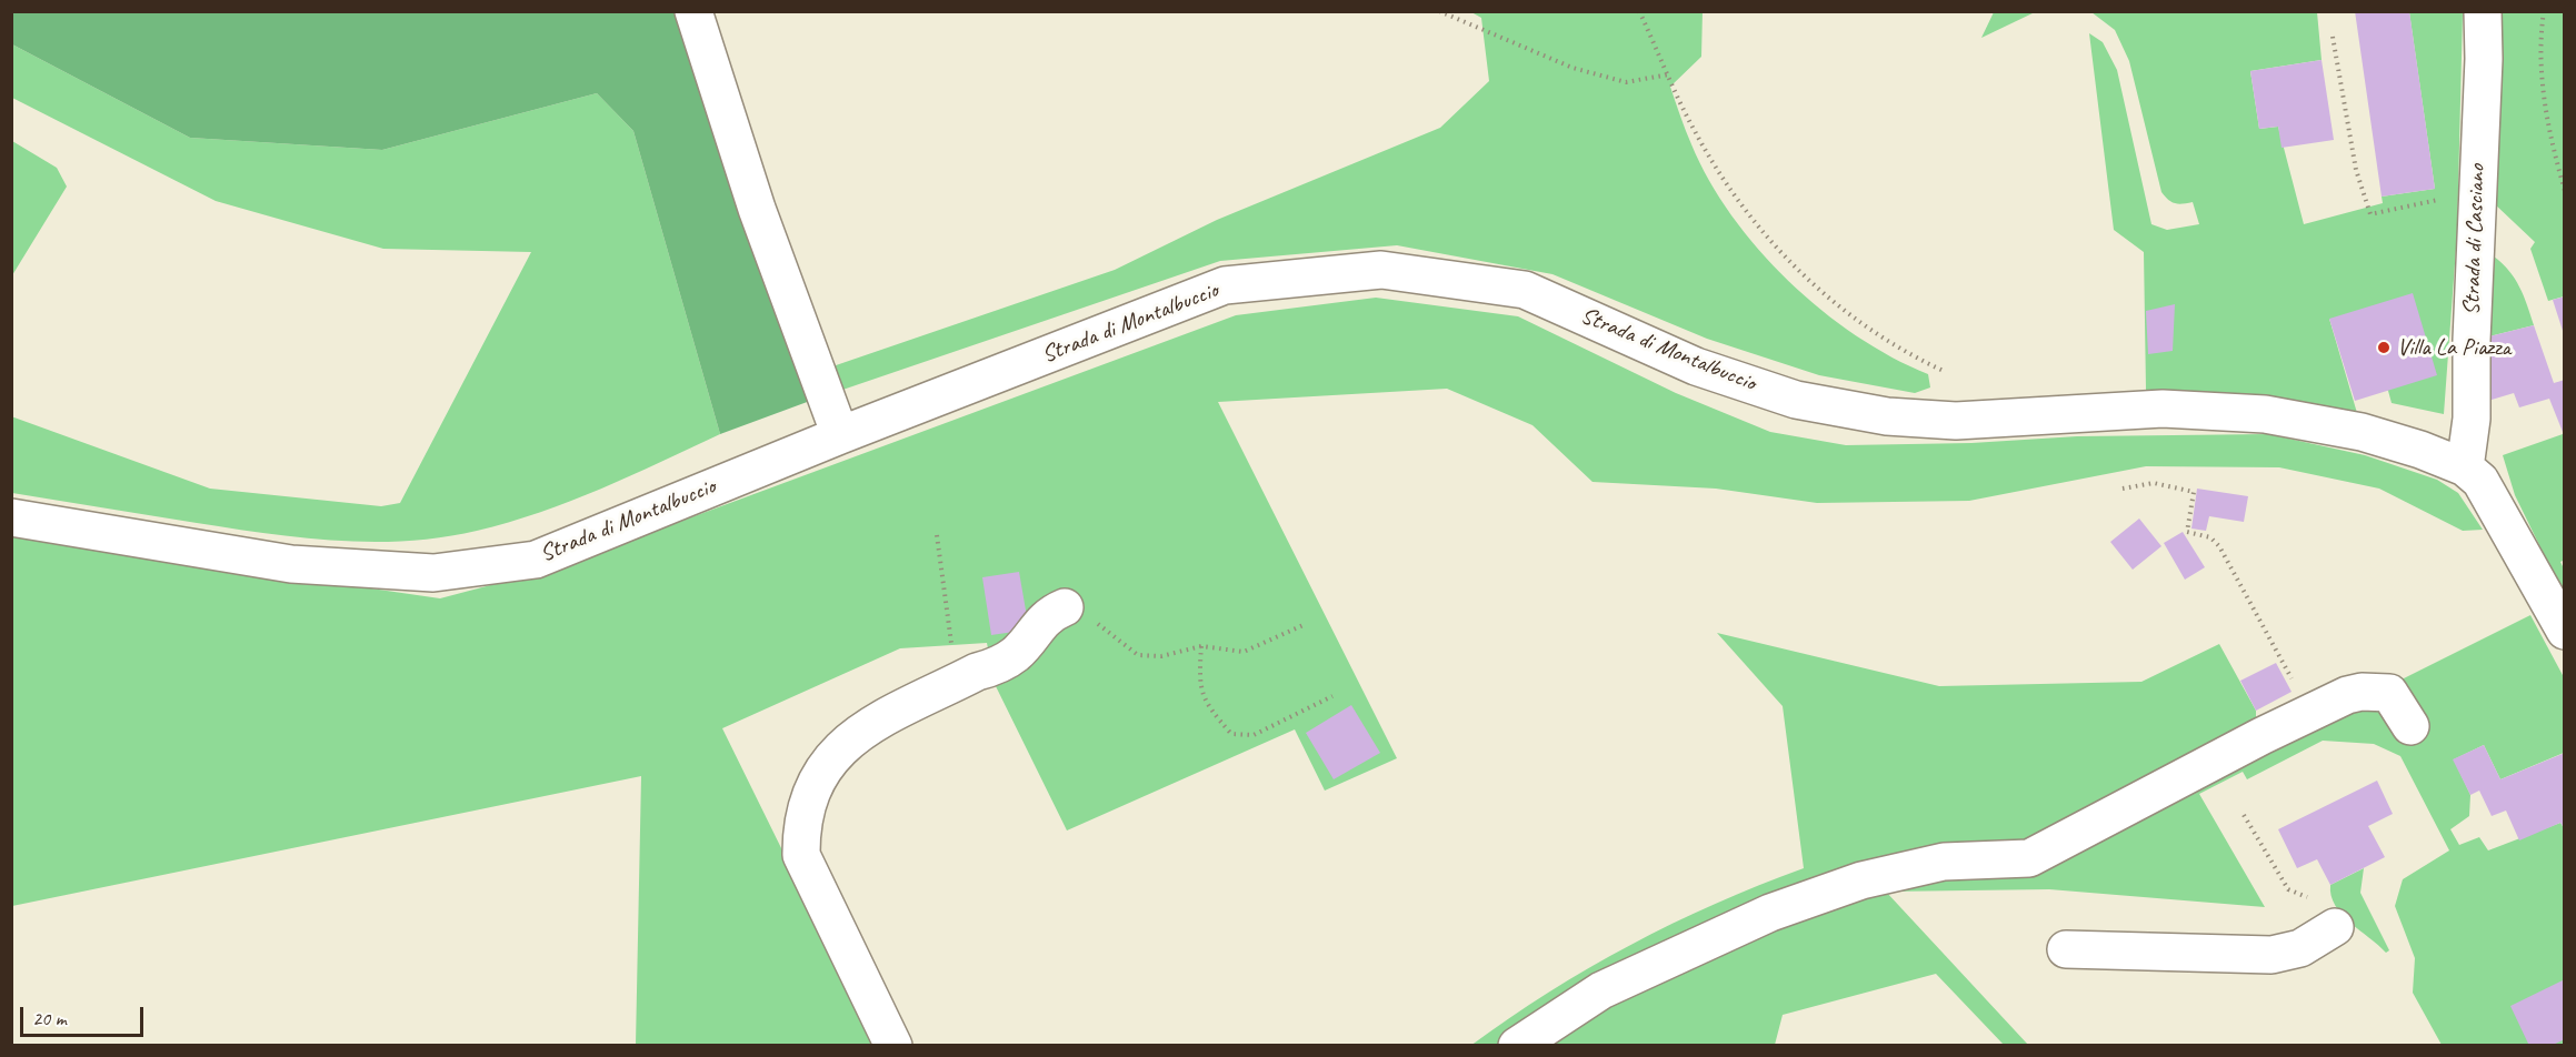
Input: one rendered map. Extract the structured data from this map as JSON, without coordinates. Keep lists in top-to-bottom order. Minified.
{"streets":{"street":["Strada di Casciano","Strada di Montalbuccio"]},"crossings":[["Strada di Casciano","Strada di Montalbuccio"]],"places":["Villa La Piazza"],"scale_bar":"20 m"}
